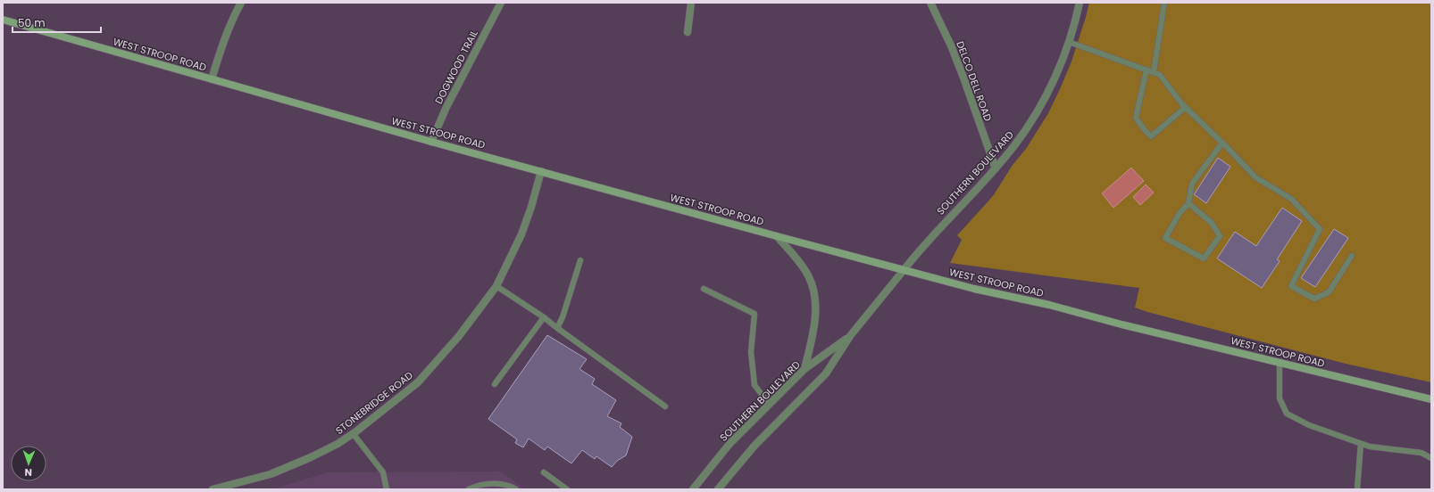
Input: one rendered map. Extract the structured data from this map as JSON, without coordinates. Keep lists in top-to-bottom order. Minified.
{"streets":{"main road":["WEST STROOP ROAD"],"street":["DOGWOOD TRAIL","DELCO DELL ROAD","SOUTHERN BOULEVARD","STONEBRIDGE ROAD"]},"crossings":[["WEST STROOP ROAD","DOGWOOD TRAIL"],["WEST STROOP ROAD","SOUTHERN BOULEVARD"],["WEST STROOP ROAD","STONEBRIDGE ROAD"],["DELCO DELL ROAD","SOUTHERN BOULEVARD"]],"scale_bar":"50 m","north":"bottom"}
